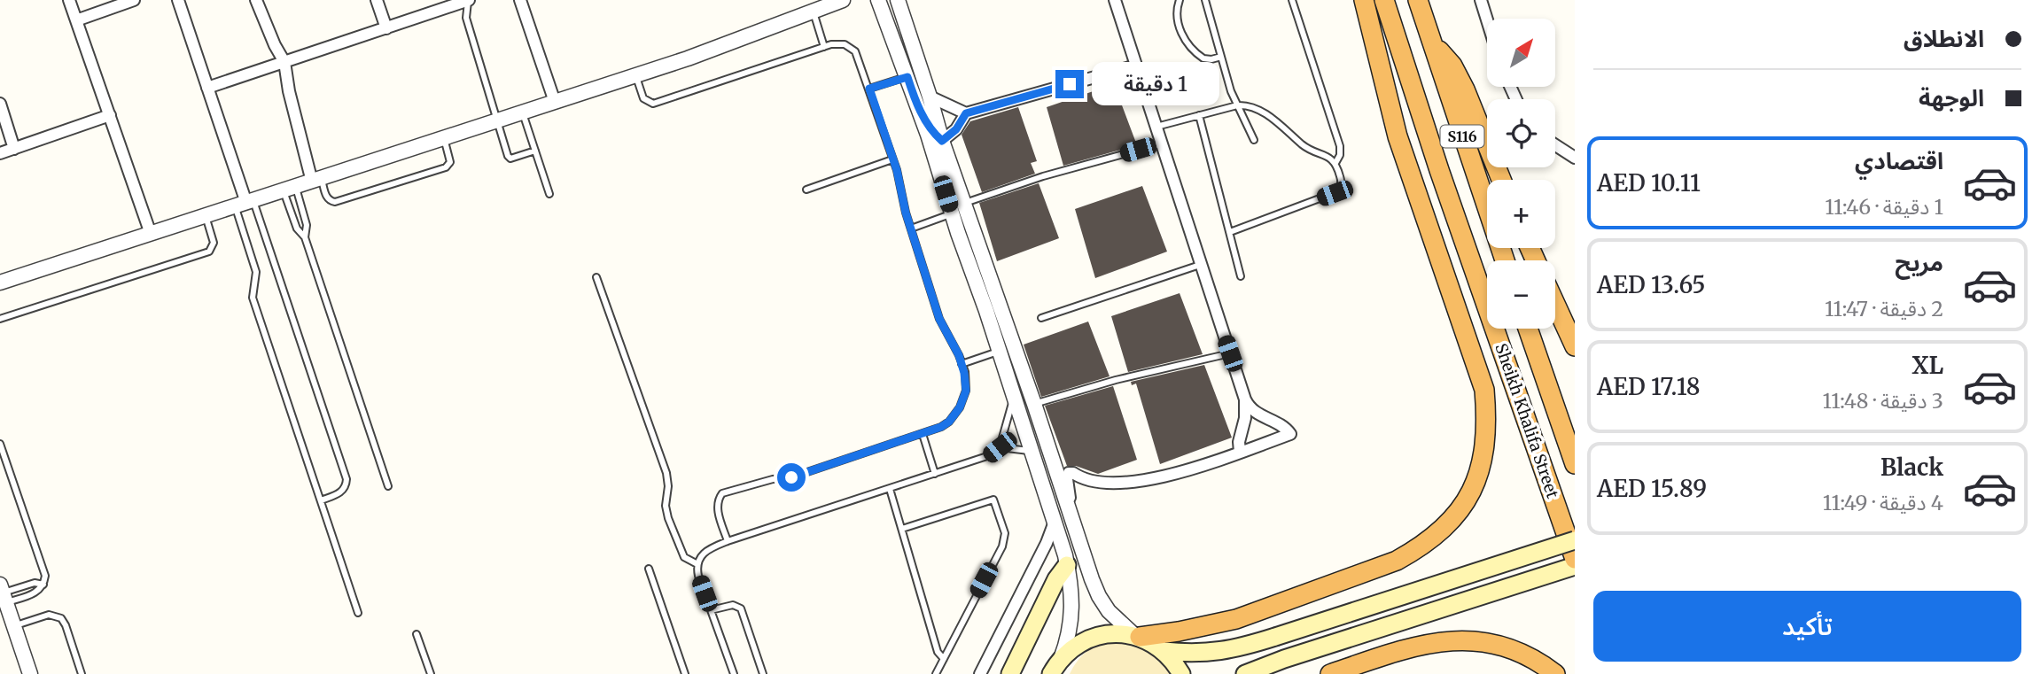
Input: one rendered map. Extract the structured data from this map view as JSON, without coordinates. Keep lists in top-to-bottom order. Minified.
{"streets":{"highway":["S116","Sheikh Khalifa Street"]},"north":"top right","page":{"banner":["الانطلاق","الوجهة"],"map_buttons":["+","−"],"bubble":"1 دقيقة","list":[{"name":"اقتصادي","note":"1 دقيقة · 11:46","value":"AED 10.11"},{"name":"مريح","note":"2 دقيقة · 11:47","value":"AED 13.65"},{"name":"XL","note":"3 دقيقة · 11:48","value":"AED 17.18"},{"name":"Black","note":"4 دقيقة · 11:49","value":"AED 15.89"}],"buttons":"تأكيد"}}
